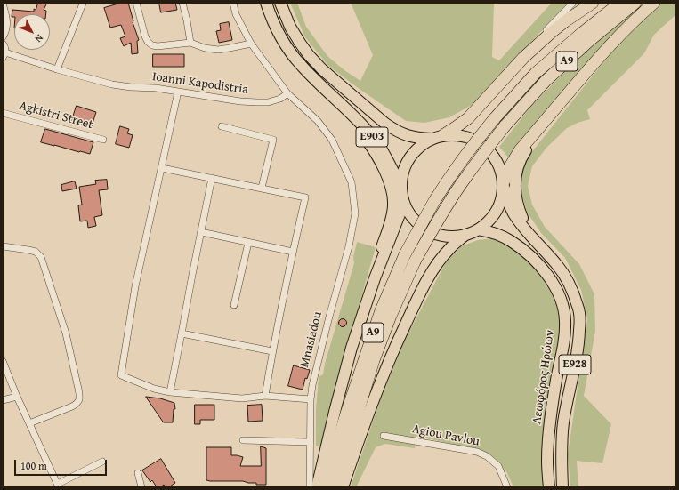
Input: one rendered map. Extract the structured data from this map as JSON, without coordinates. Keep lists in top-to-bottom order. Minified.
{"streets":{"highway":["A9"],"main road":["E903","E928","Λεωφόρος Ηρώων"],"street":["Ioanni Kapodistria","Agkistri Street","Mnasiadou","Agiou Pavlou"]},"crossings":[["Ioanni Kapodistria","Mnasiadou"],["E903","Λεωφόρος Ηρώων"]],"scale_bar":"100 m","north":"bottom right"}
